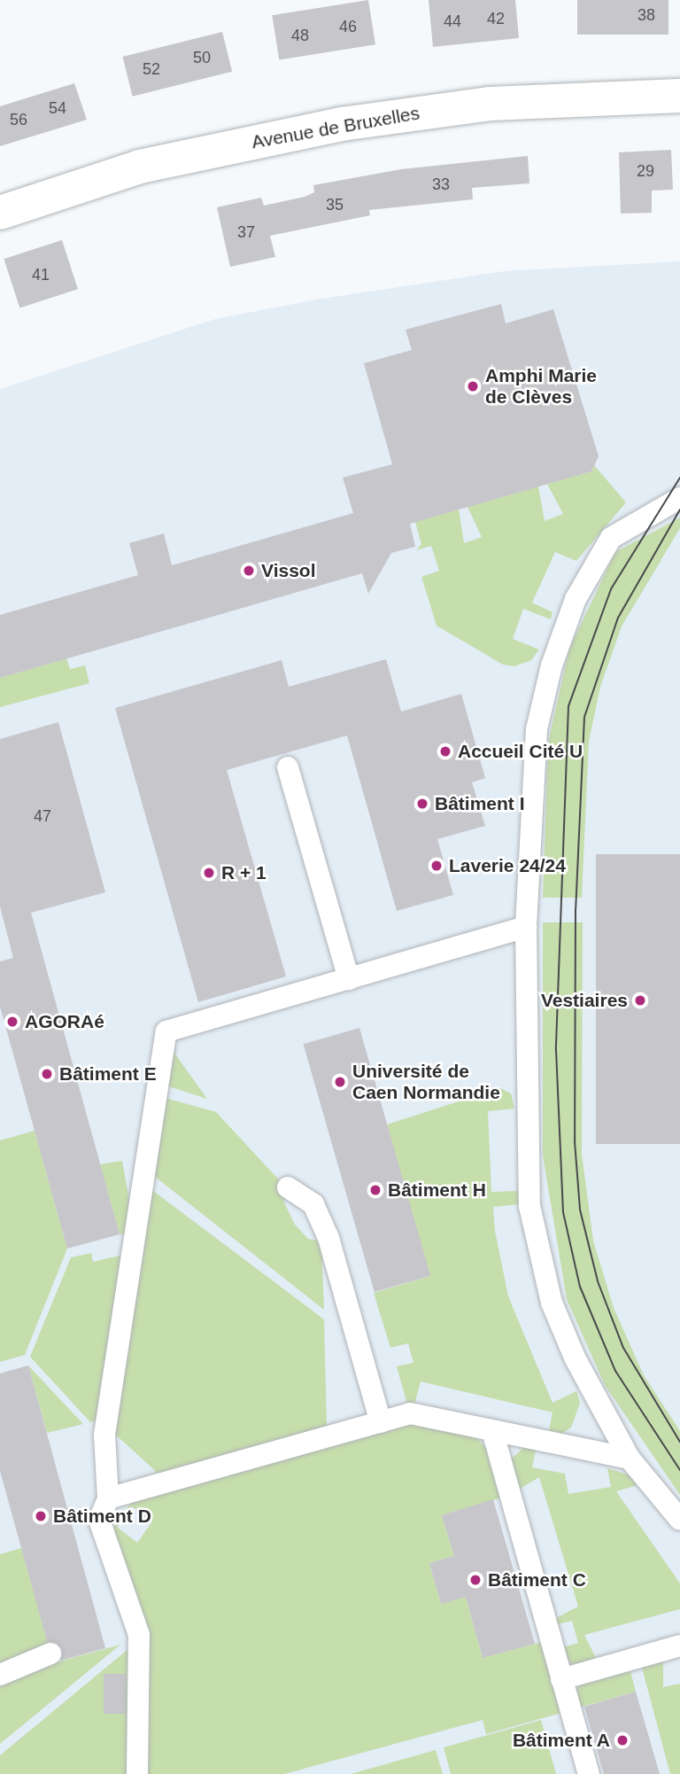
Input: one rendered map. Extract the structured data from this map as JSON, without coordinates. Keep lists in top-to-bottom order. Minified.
{"streets":{"street":["Avenue de Bruxelles"]},"places":["Amphi Marie de Clèves","Vissol","Accueil Cité U","Bâtiment I","Laverie 24/24","R + 1","Vestiaires","AGORAé","Bâtiment E","Université de Caen Normandie","Bâtiment H","Bâtiment D","Bâtiment C","Bâtiment A"],"house_numbers":["38","42","44","46","48","50","52","54","56","29","33","35","37","41","47"]}
